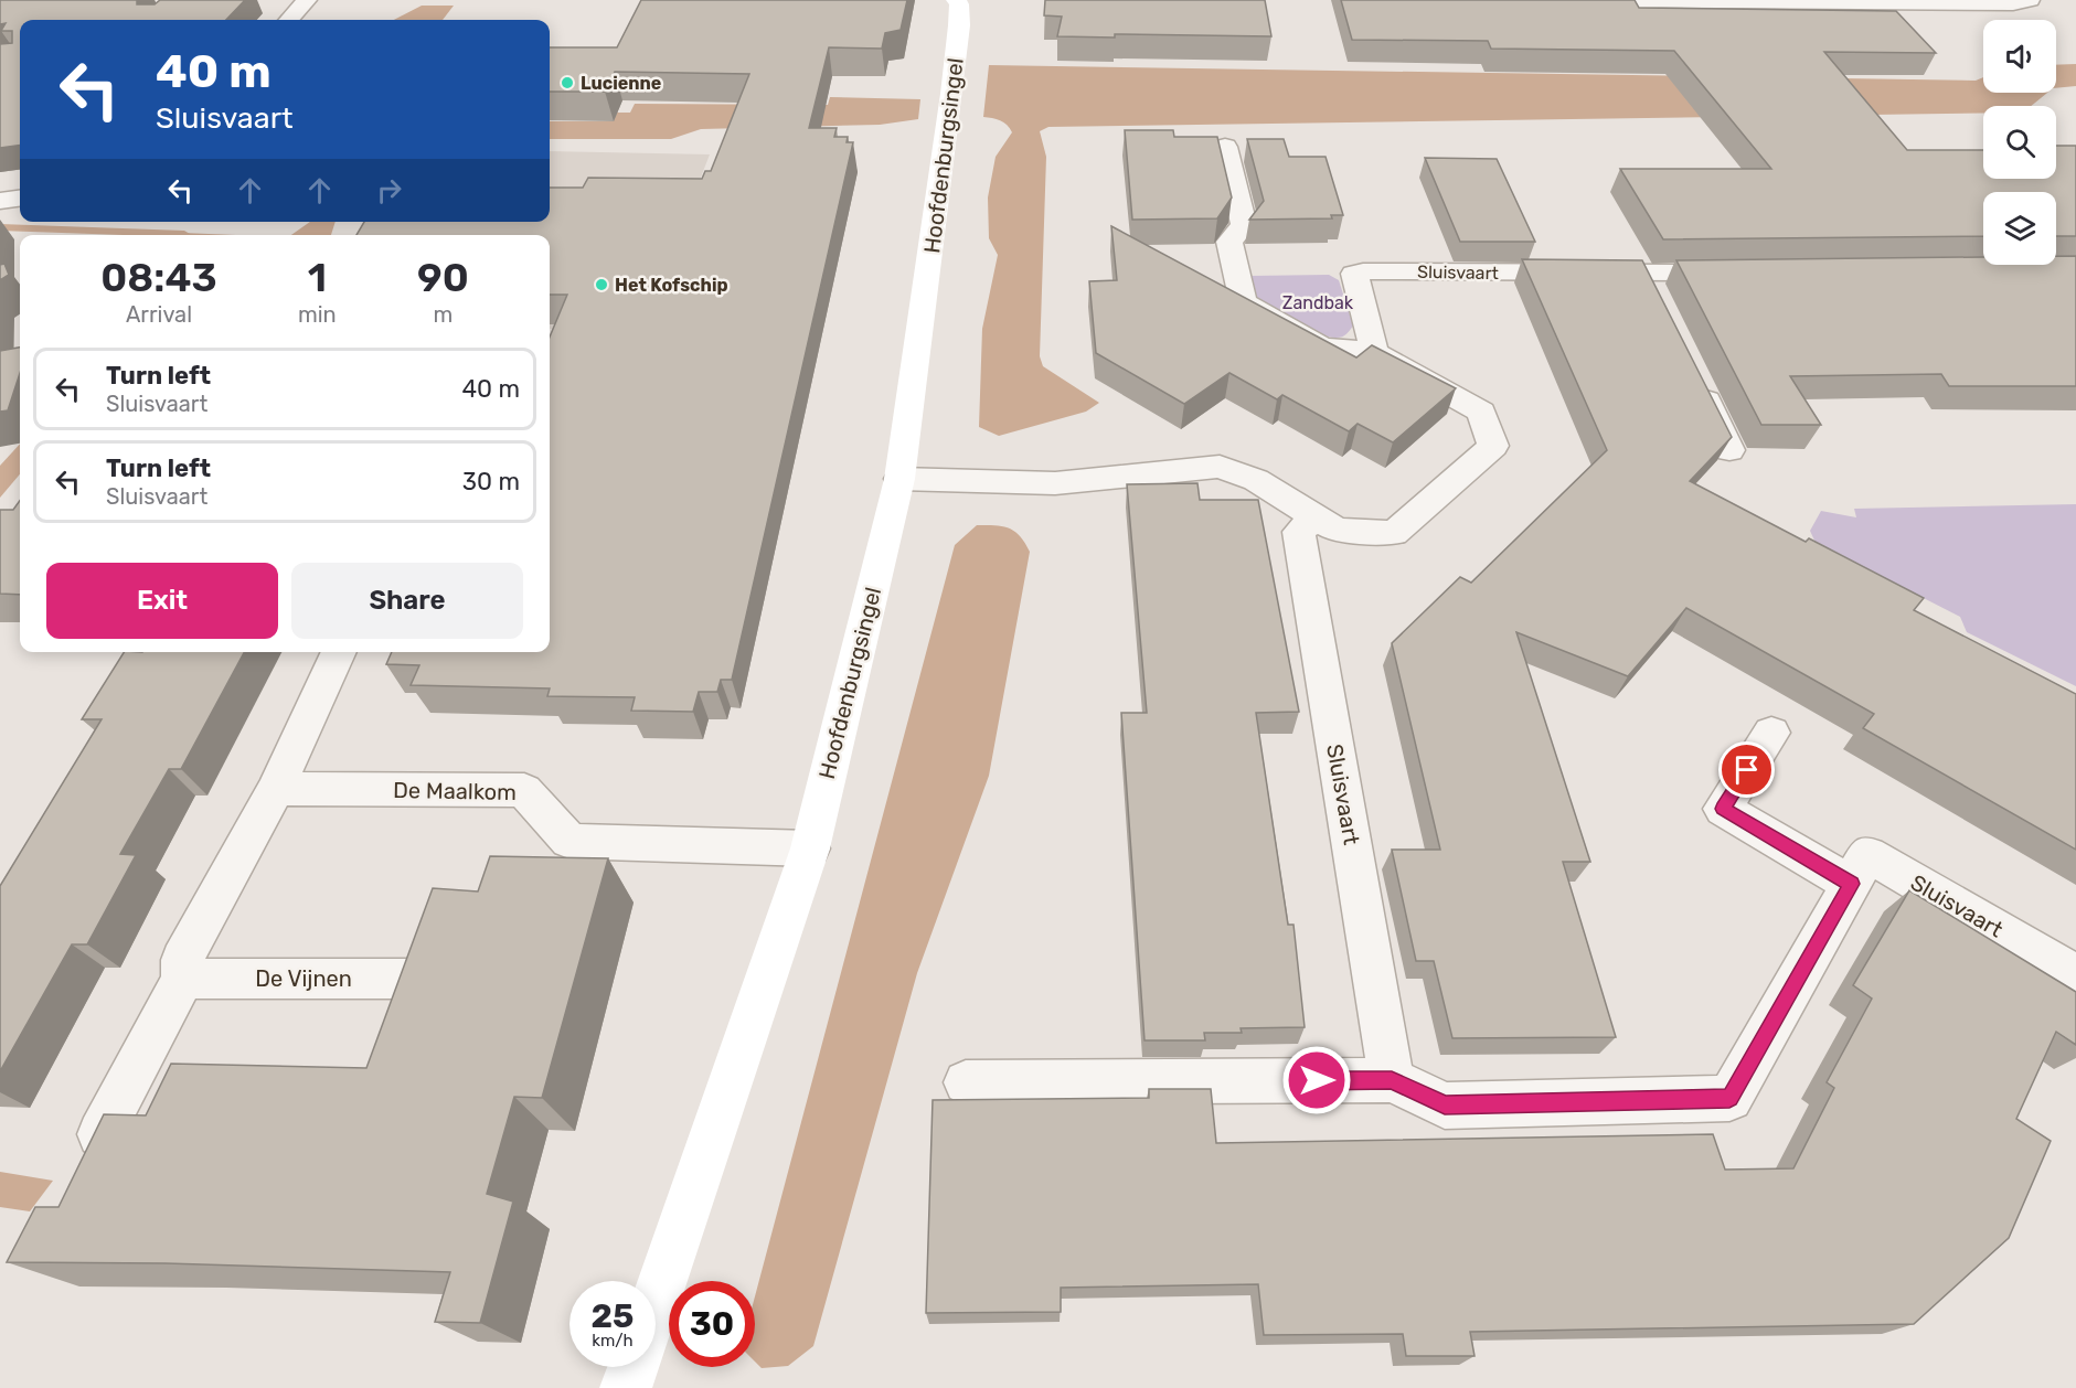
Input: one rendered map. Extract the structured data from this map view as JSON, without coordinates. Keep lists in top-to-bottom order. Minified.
{"streets":{"street":["Hoofdenburgsingel","Sluisvaart","De Maalkom","De Vijnen"]},"crossings":[["Hoofdenburgsingel","De Maalkom"]],"parks":["Zandbak"],"places":["Lucienne","Het Kofschip"],"page":{"turn":["40 m","Sluisvaart"],"eta":["08:43","Arrival","1","min","90","m"],"list":[{"name":"Turn left","note":"Sluisvaart","value":"40 m"},{"name":"Turn left","note":"Sluisvaart","value":"30 m"}],"buttons":["Exit","Share"],"speed":"25 km/h","limit":"30"}}
